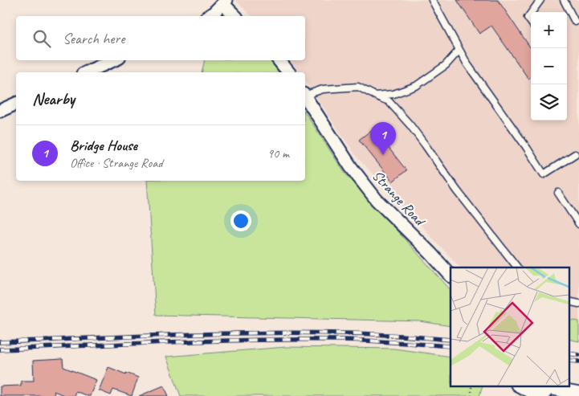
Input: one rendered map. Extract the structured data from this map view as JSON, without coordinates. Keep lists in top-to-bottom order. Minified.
{"streets":{"street":["Strange Road"]},"page":{"map_buttons":["+","−"],"search":"Search here","heading":"Nearby","pins":"1","list":[{"mark":"1","name":"Bridge House","note":"Office · Strange Road","value":"90 m"}]}}
